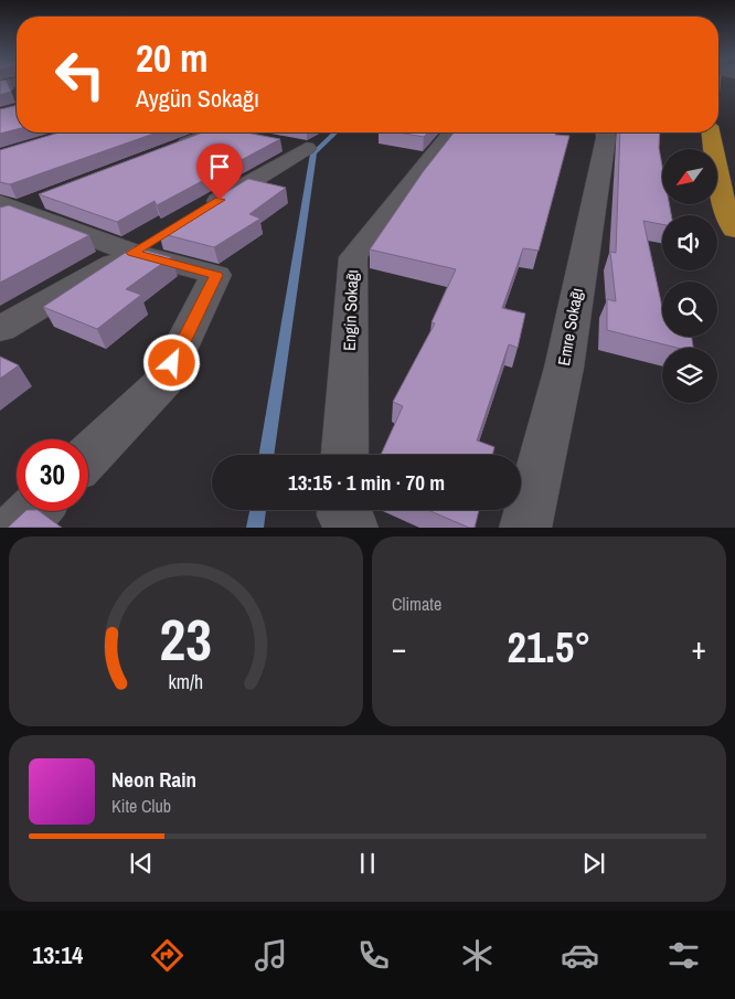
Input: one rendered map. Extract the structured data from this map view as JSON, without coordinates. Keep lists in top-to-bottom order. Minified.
{"streets":{"street":["Engin Sokağı","Emre Sokağı"]},"north":"bottom left","page":{"turn":["20 m","Aygün Sokağı"],"limit":"30","trip":"13:15 · 1 min · 70 m","tile":"Climate","heat":["−","21.5°","+"],"song":["Neon Rain","Kite Club"],"tabs":"13:14","gauge":["23","km/h"]}}
